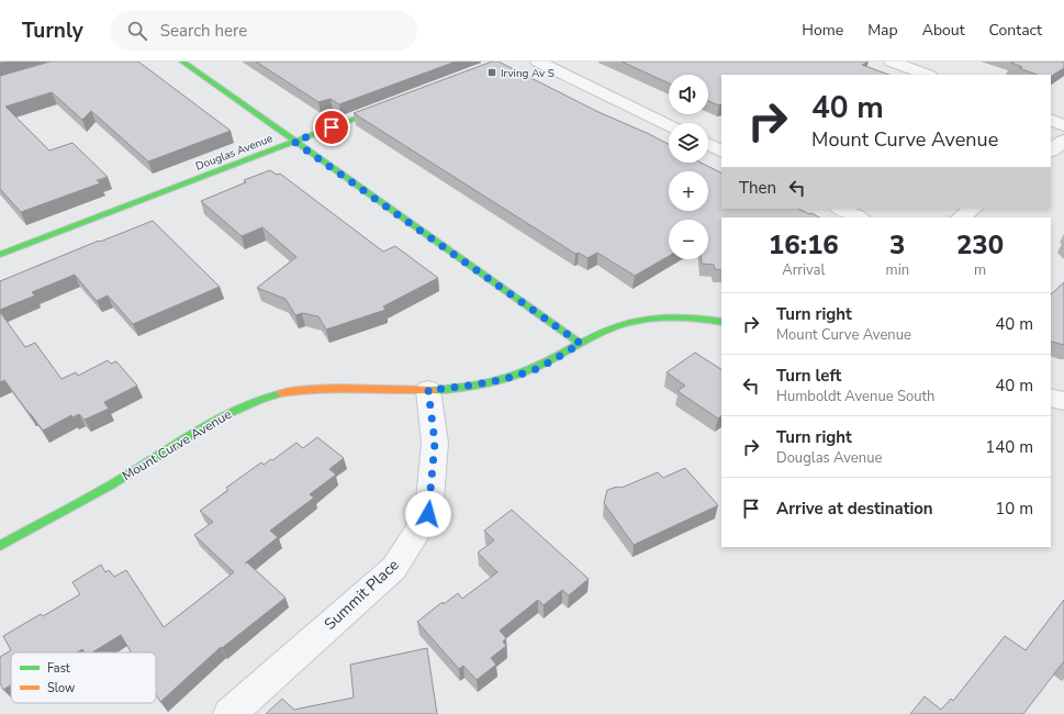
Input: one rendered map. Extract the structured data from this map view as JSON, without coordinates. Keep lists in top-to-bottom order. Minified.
{"streets":{"street":["Douglas Avenue","Mount Curve Avenue","Summit Place"]},"crossings":[["Mount Curve Avenue","Summit Place"]],"places":{"transit":["Irving Av S"]},"legend":["Fast","Slow"],"page":{"header":"Turnly","search":"Search here","nav":["Home","Map","About","Contact"],"map_buttons":["+","−"],"turn":["40 m","Mount Curve Avenue"],"then":"Then","eta":["16:16","Arrival","3","min","230","m"],"list":[{"name":"Turn right","note":"Mount Curve Avenue","value":"40 m"},{"name":"Turn left","note":"Humboldt Avenue South","value":"40 m"},{"name":"Turn right","note":"Douglas Avenue","value":"140 m"},{"name":"Arrive at destination","value":"10 m"}]}}
